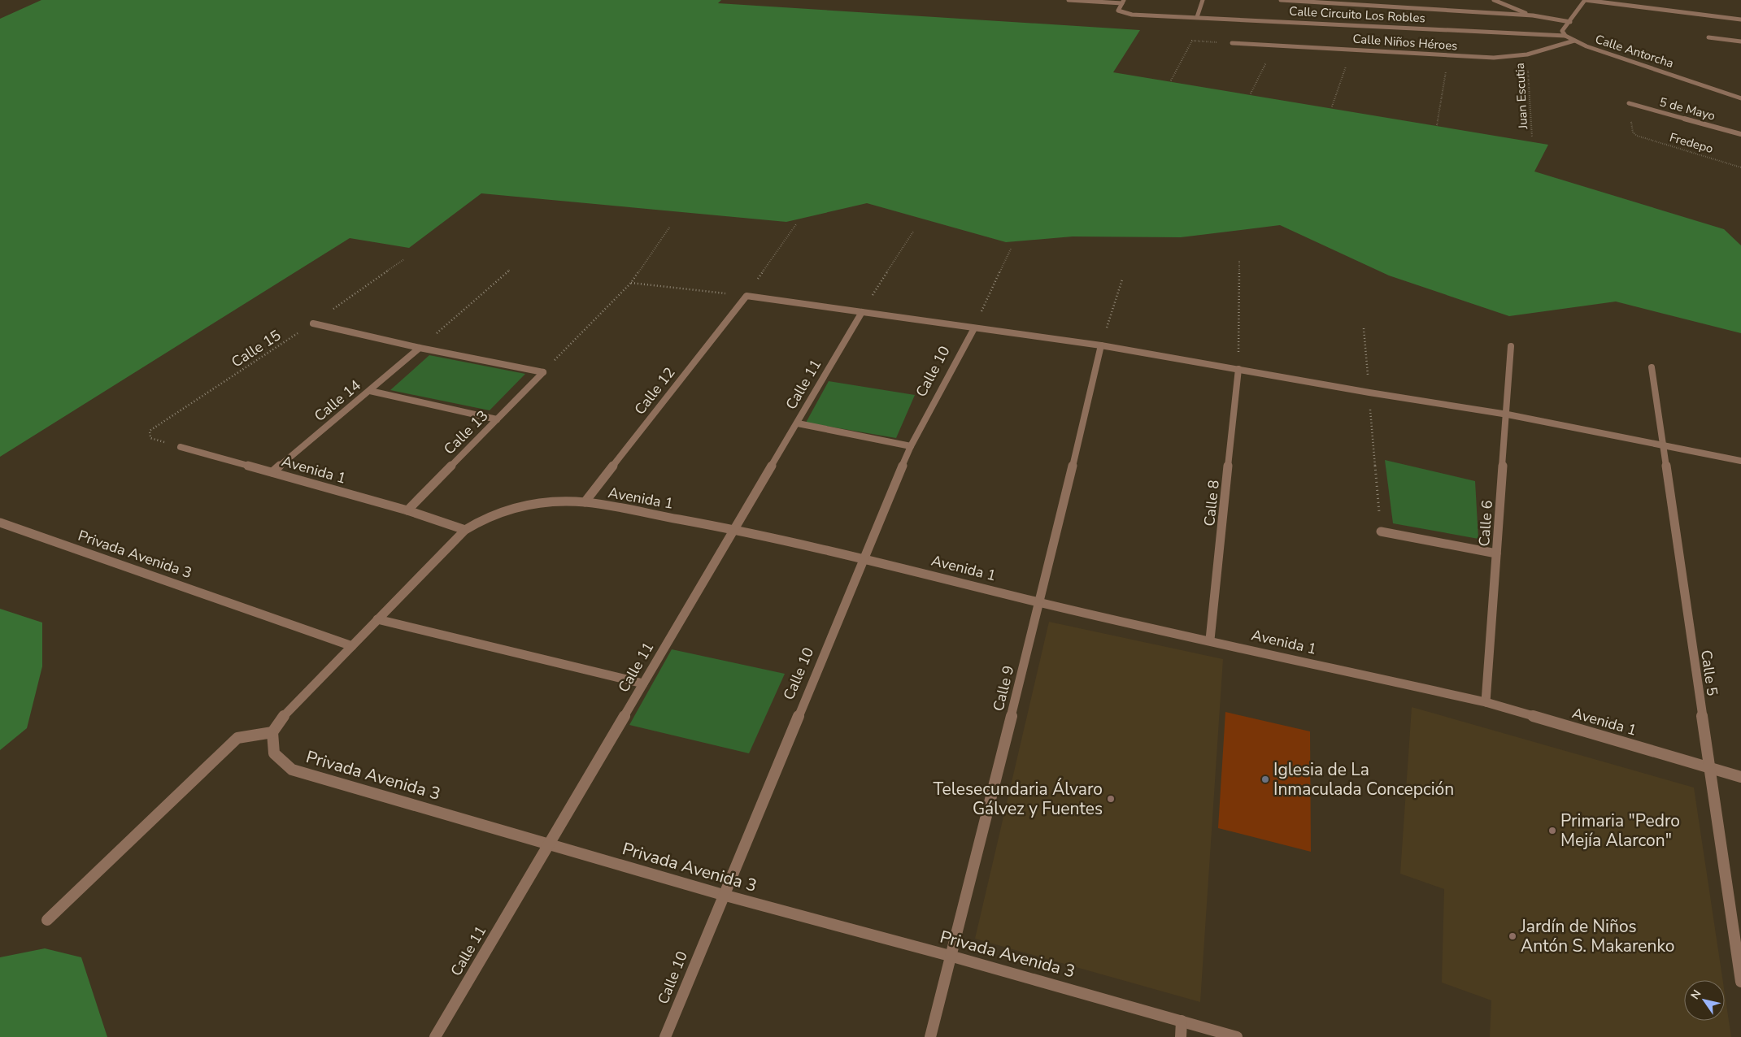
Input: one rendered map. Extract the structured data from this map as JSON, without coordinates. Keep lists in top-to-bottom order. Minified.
{"streets":{"street":["Calle Circuito Los Robles","Calle Niños Héroes","Calle Antorcha","5 de Mayo","Calle 10","Calle 11","Calle 12","Calle 14","Calle 13","Avenida 1","Calle 8","Calle 6","Privada Avenida 3","Calle 5","Calle 9"],"path":["Juan Escutia","Fredepo","Calle 15"]},"crossings":[["Calle Circuito Los Robles","Calle Antorcha"],["Calle Niños Héroes","Calle Antorcha"],["Calle Niños Héroes","Juan Escutia"],["Calle 15","Avenida 1"],["Calle 10","Avenida 1"],["Calle 10","Privada Avenida 3"],["Calle 11","Avenida 1"],["Calle 11","Privada Avenida 3"],["Calle 12","Avenida 1"],["Calle 14","Avenida 1"],["Calle 13","Avenida 1"],["Avenida 1","Calle 8"],["Avenida 1","Calle 6"],["Avenida 1","Calle 5"],["Avenida 1","Calle 9"],["Privada Avenida 3","Calle 9"]],"places":["Iglesia de La Inmaculada Concepción","Telesecundaria Álvaro Gálvez y Fuentes","Primaria \"Pedro Mejía Alarcon\"","Jardín de Niños Antón S. Makarenko"],"north":"top left"}
